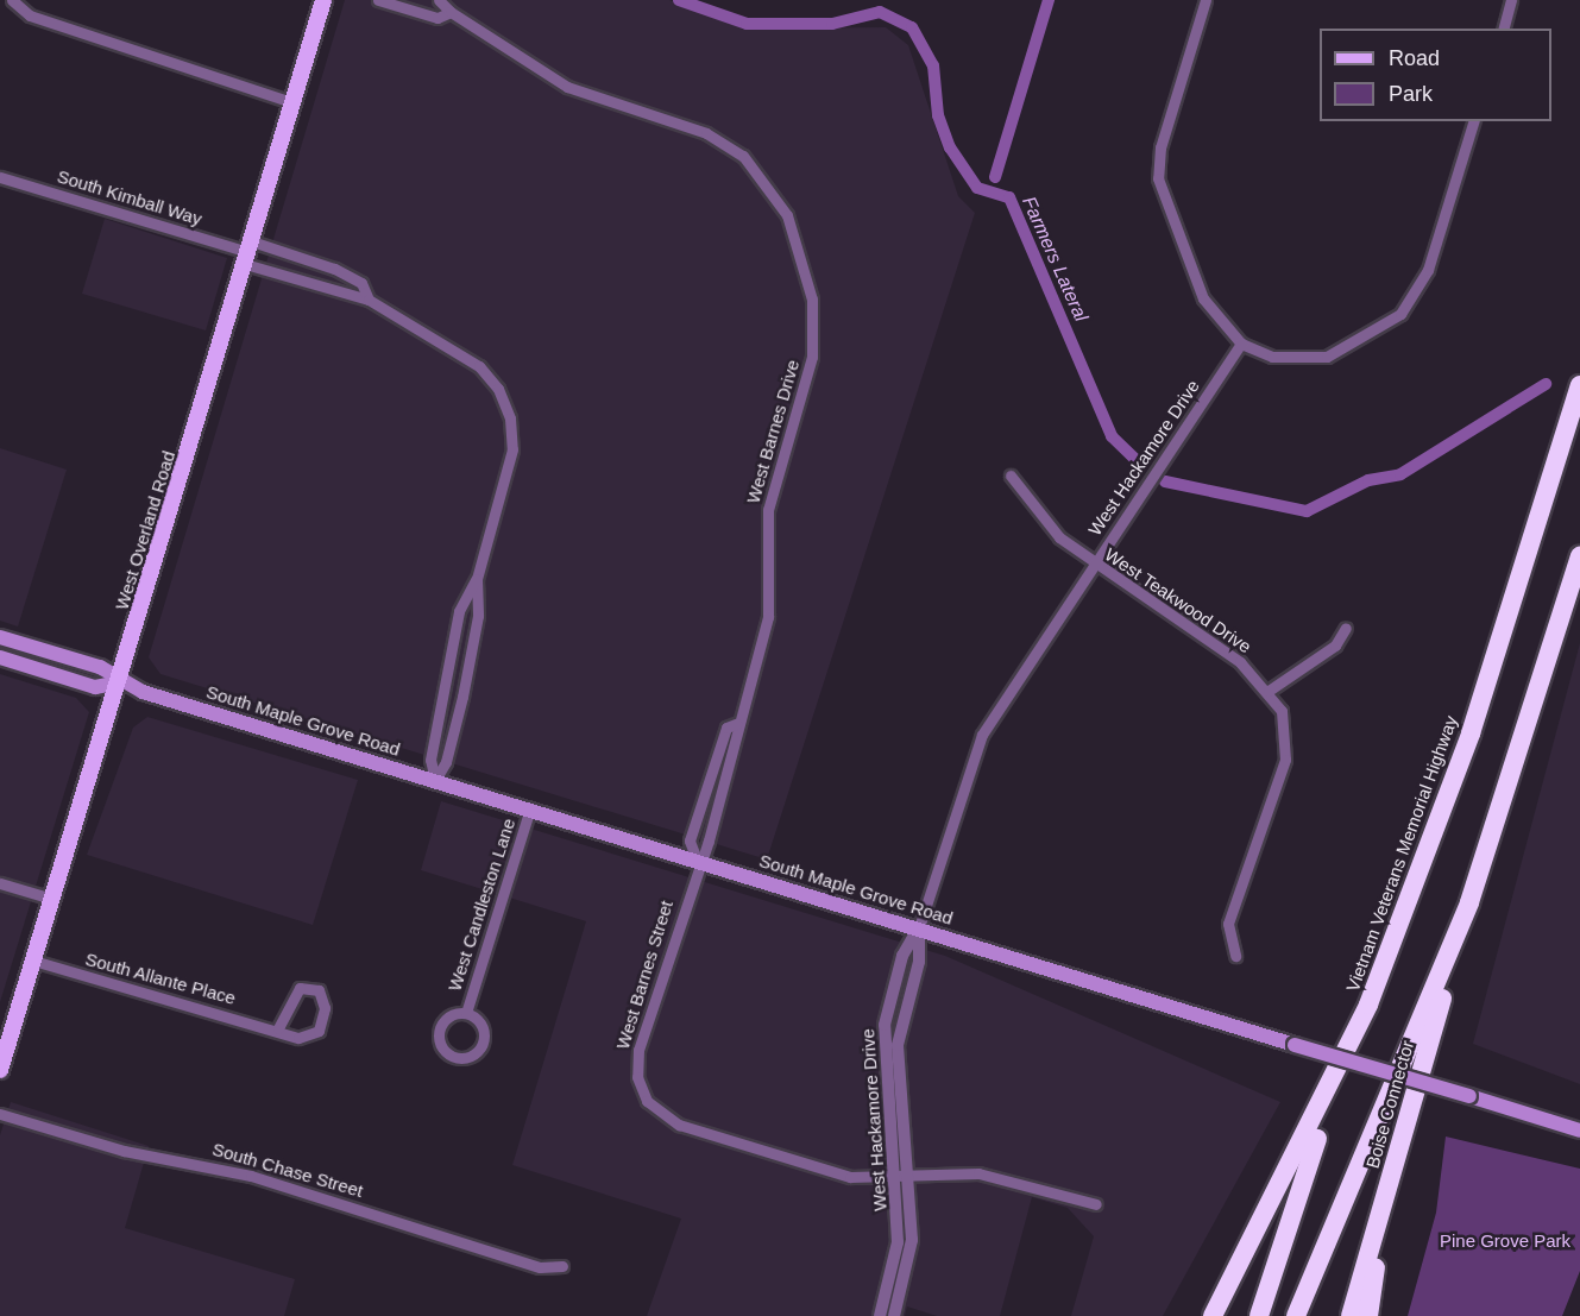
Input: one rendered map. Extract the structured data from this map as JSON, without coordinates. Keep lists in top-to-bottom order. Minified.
{"streets":{"highway":["Vietnam Veterans Memorial Highway","Boise Connector"],"main road":["West Overland Road","South Maple Grove Road"],"street":["South Kimball Way","West Barnes Drive","West Hackamore Drive","West Teakwood Drive","West Candleston Lane","West Barnes Street","South Allante Place","South Chase Street"]},"crossings":[["South Kimball Way","West Overland Road"],["West Barnes Drive","South Maple Grove Road"],["West Barnes Drive","West Barnes Street"],["West Hackamore Drive","West Teakwood Drive"],["West Hackamore Drive","South Maple Grove Road"],["West Hackamore Drive","West Barnes Street"],["West Overland Road","South Maple Grove Road"],["West Overland Road","South Allante Place"],["South Maple Grove Road","West Candleston Lane"],["South Maple Grove Road","West Barnes Street"]],"water":["Farmers Lateral"],"parks":["Pine Grove Park"],"legend":["Road","Park"]}
